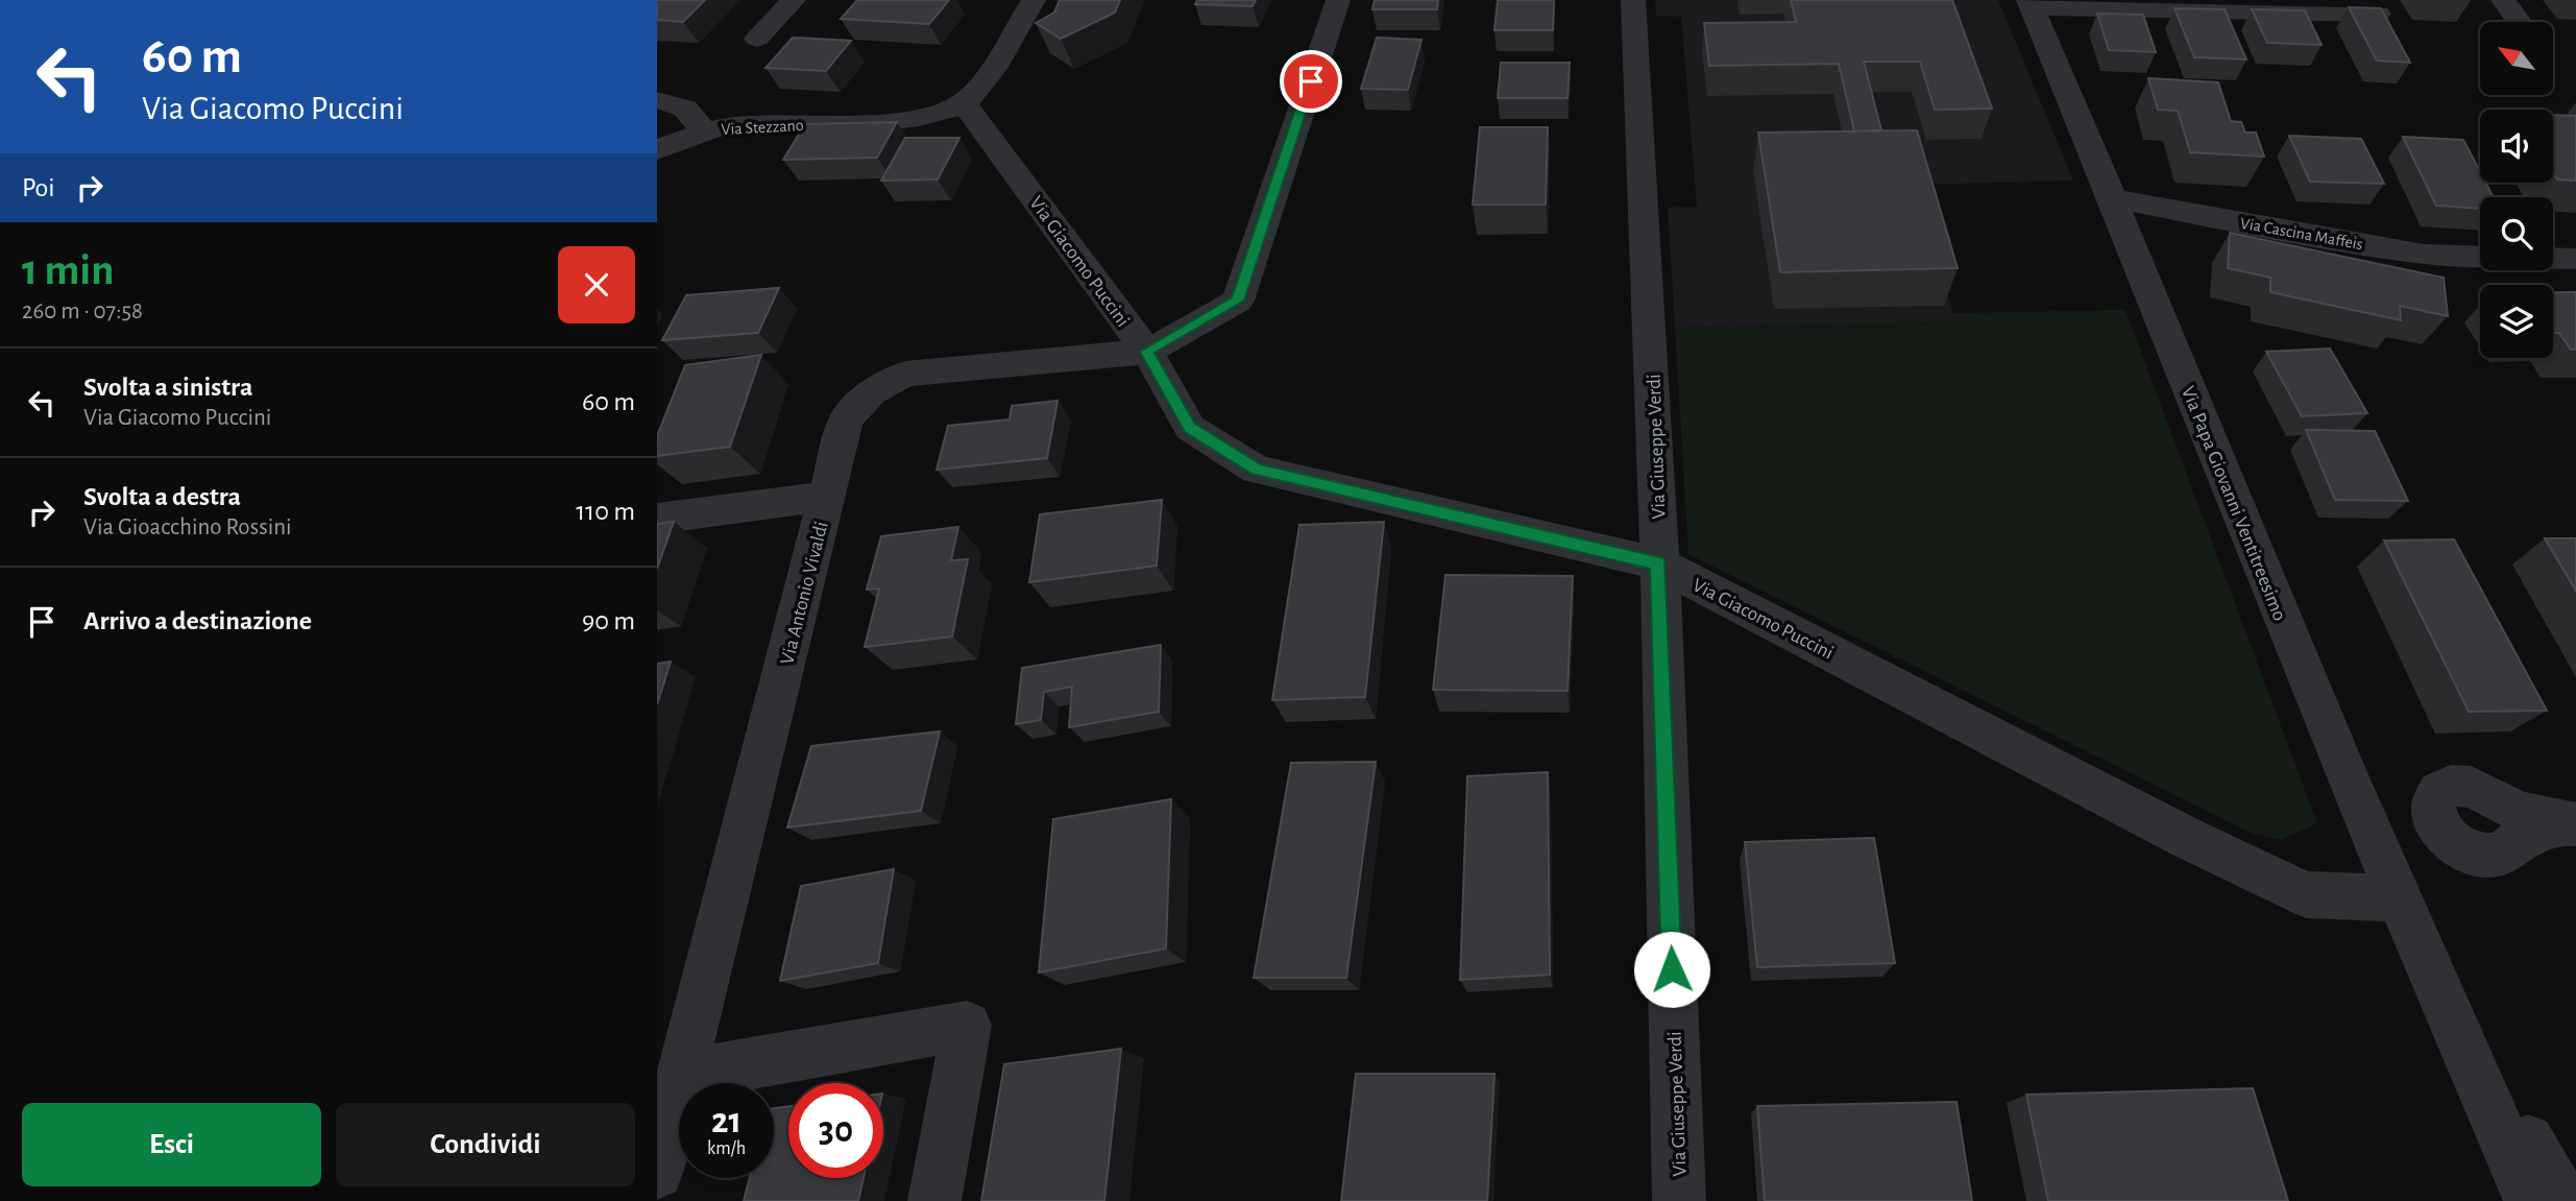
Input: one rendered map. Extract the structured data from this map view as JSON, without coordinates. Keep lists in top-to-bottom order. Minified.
{"streets":{"street":["Via Stezzano","Via Cascina Maffeis","Via Giacomo Puccini","Via Giuseppe Verdi","Via Papa Giovanni Ventitreesimo","Via Antonio Vivaldi"]},"crossings":[["Via Stezzano","Via Giacomo Puccini"],["Via Cascina Maffeis","Via Papa Giovanni Ventitreesimo"],["Via Giacomo Puccini","Via Giuseppe Verdi"],["Via Giacomo Puccini","Via Papa Giovanni Ventitreesimo"],["Via Giacomo Puccini","Via Antonio Vivaldi"]],"north":"top left","page":{"turn":["60 m","Via Giacomo Puccini"],"then":"Poi","heading":["1 min","260 m · 07:58"],"list":[{"name":"Svolta a sinistra","note":"Via Giacomo Puccini","value":"60 m"},{"name":"Svolta a destra","note":"Via Gioacchino Rossini","value":"110 m"},{"name":"Arrivo a destinazione","value":"90 m"}],"speed":"21 km/h","limit":"30","buttons":["Esci","Condividi"]}}
